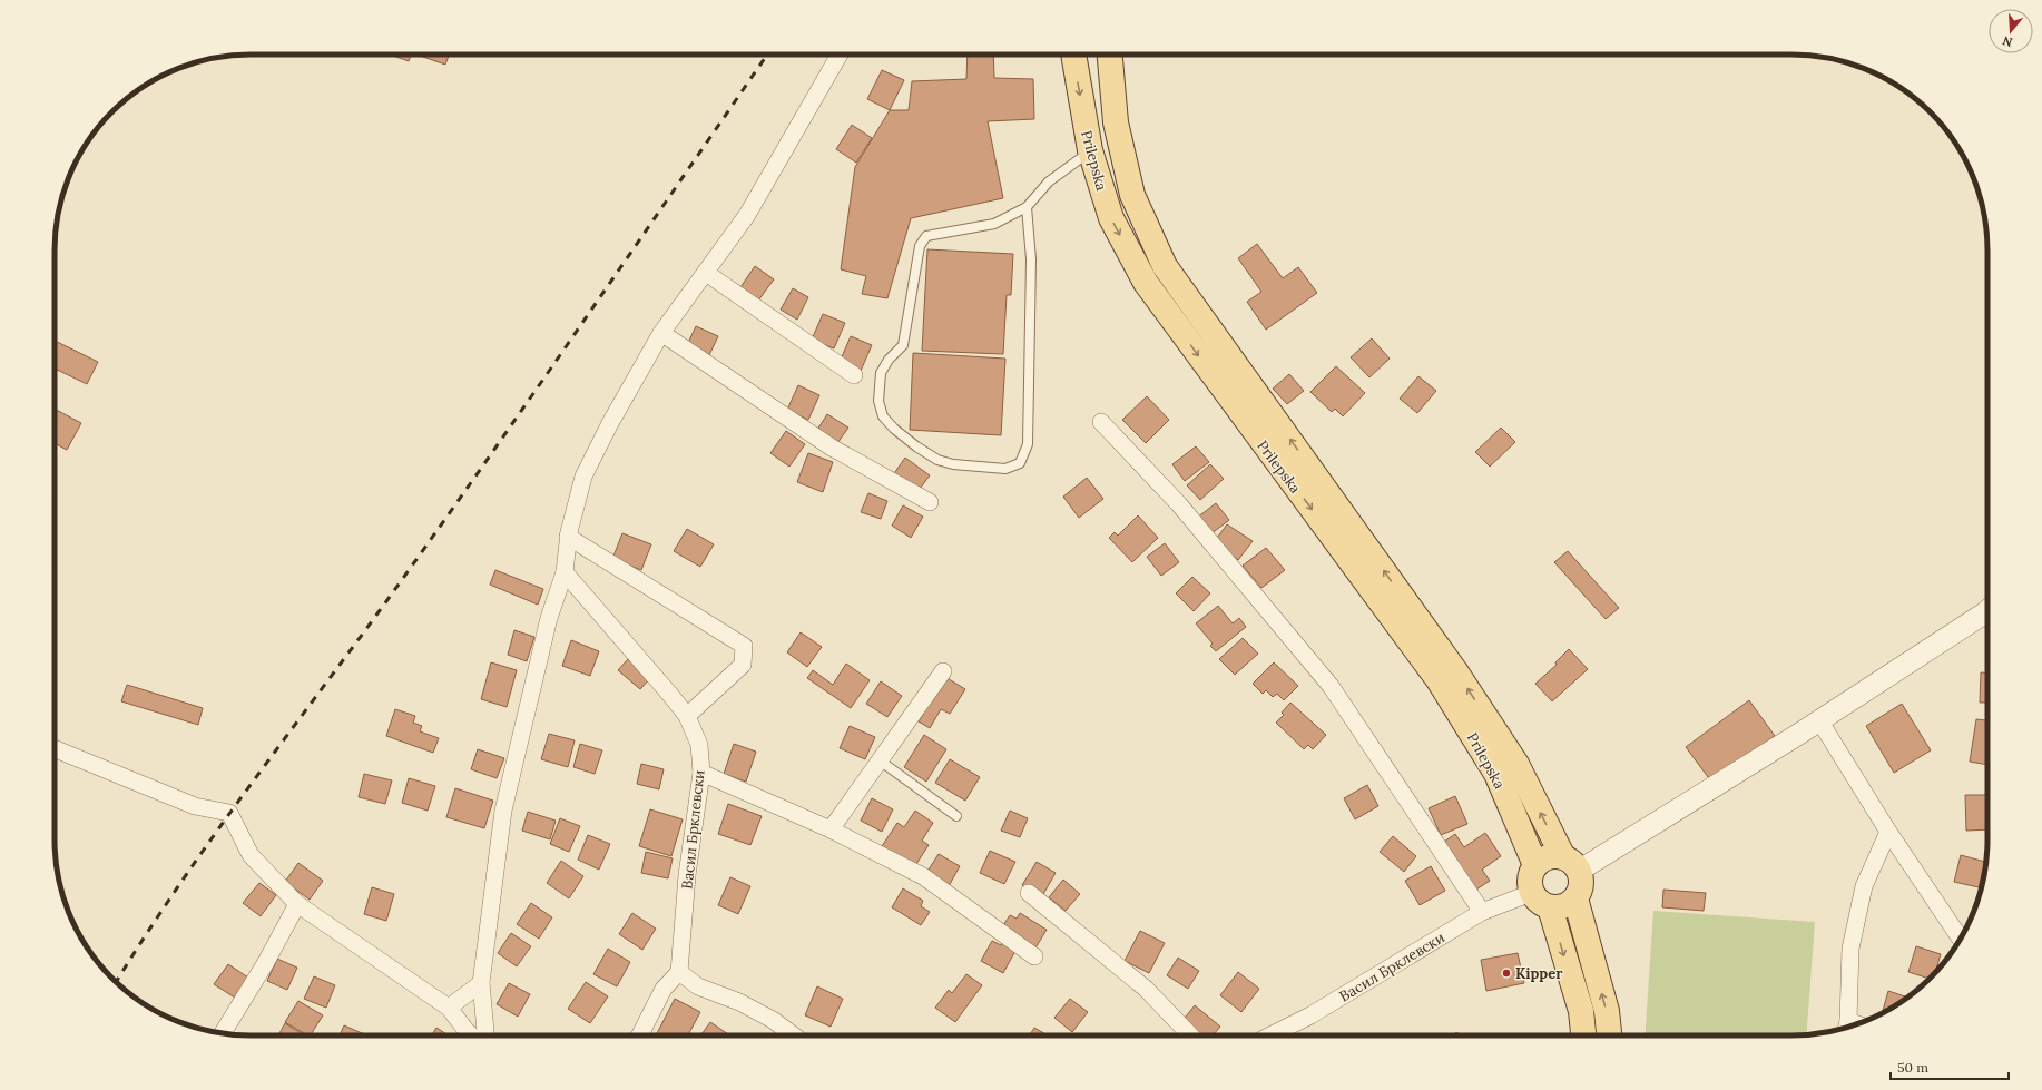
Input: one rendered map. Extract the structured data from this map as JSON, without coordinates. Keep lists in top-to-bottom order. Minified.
{"streets":{"main road":["Prilepska"],"street":["Васил Брклевски"]},"crossings":[["Prilepska","Васил Брклевски"]],"places":["Kipper"],"scale_bar":"50 m","north":"bottom"}
